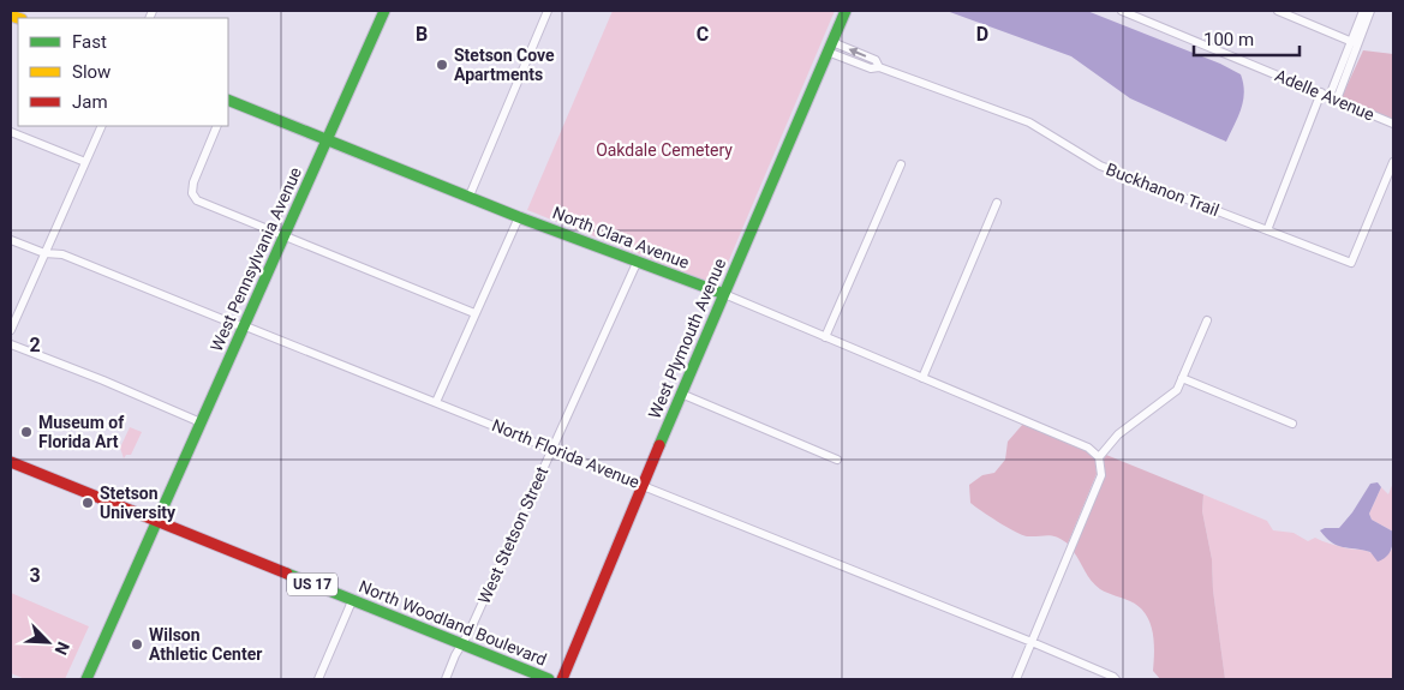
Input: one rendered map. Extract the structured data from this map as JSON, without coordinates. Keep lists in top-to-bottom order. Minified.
{"streets":{"main road":["North Clara Avenue","West Pennsylvania Avenue","West Plymouth Avenue","US 17","North Woodland Boulevard"],"street":["Adelle Avenue","Buckhanon Trail","North Florida Avenue","West Stetson Street"]},"crossings":[["Buckhanon Trail","West Plymouth Avenue"],["North Clara Avenue","West Pennsylvania Avenue"],["North Clara Avenue","West Plymouth Avenue"],["North Clara Avenue","West Stetson Street"],["West Pennsylvania Avenue","North Florida Avenue"],["West Pennsylvania Avenue","North Woodland Boulevard"],["West Plymouth Avenue","North Florida Avenue"],["North Florida Avenue","West Stetson Street"],["West Stetson Street","North Woodland Boulevard"]],"parks":["Oakdale Cemetery"],"places":["Stetson Cove Apartments","Museum of Florida Art","Stetson University","Wilson Athletic Center"],"legend":["Fast","Slow","Jam"],"scale_bar":"100 m","north":"bottom right","grid":{"columns":["B","C","D"],"rows":["2","3"]}}
